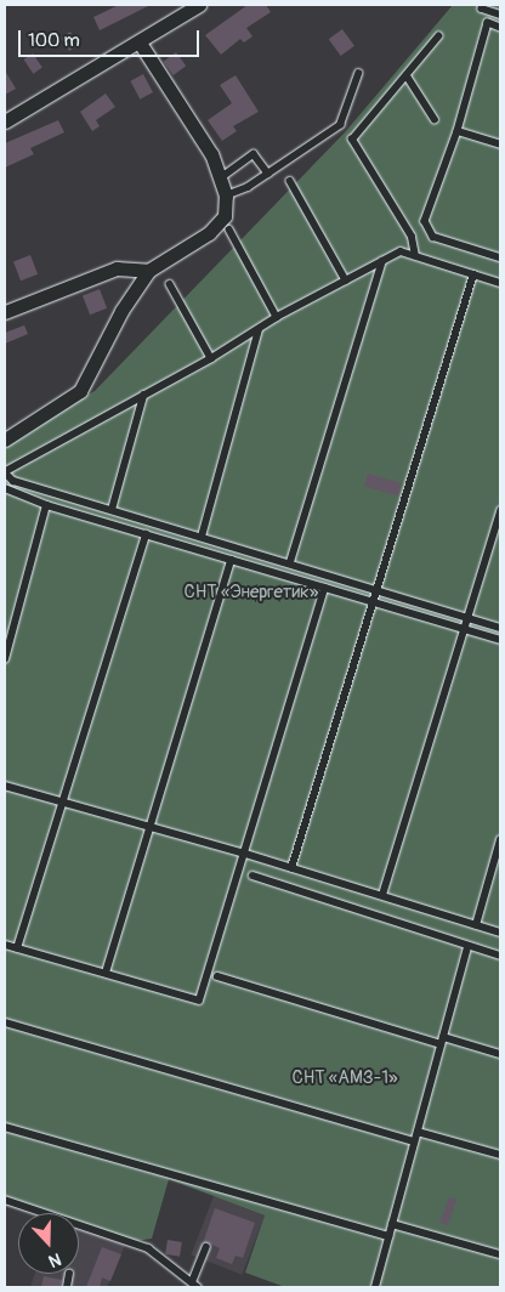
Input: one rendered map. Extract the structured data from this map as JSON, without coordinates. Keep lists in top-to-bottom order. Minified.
{"parks":["СНТ «Энергетик»","СНТ «АМЗ-1»"],"scale_bar":"100 m","north":"bottom"}
